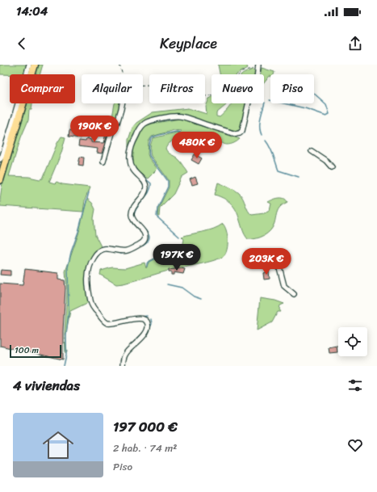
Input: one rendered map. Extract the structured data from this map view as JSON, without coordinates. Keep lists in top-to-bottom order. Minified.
{"scale_bar":"100 m","page":{"status":"14:04","header":"Keyplace","chip":["Comprar","Alquilar","Filtros","Nuevo","Piso"],"price":["190K €","480K €","197K €","203K €"],"scale":"100 m","heading":"4 viviendas","list":[{"name":"197 000 €","note":"2 hab. · 74 m² · Piso"}]}}
